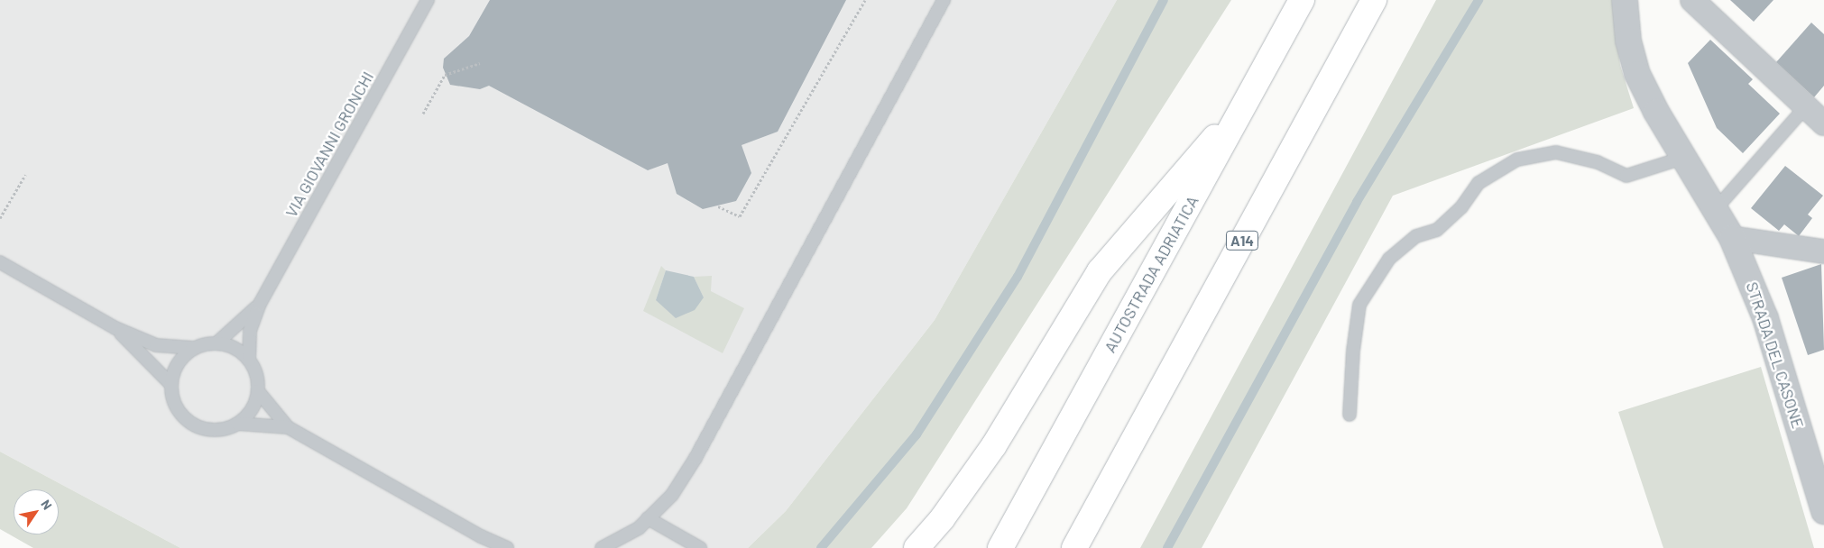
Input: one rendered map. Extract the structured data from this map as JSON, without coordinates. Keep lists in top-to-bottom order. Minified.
{"streets":{"highway":["A14","AUTOSTRADA ADRIATICA"],"street":["STRADA DEL CASONE"],"lane":["VIA GIOVANNI GRONCHI"]},"north":"top right"}
